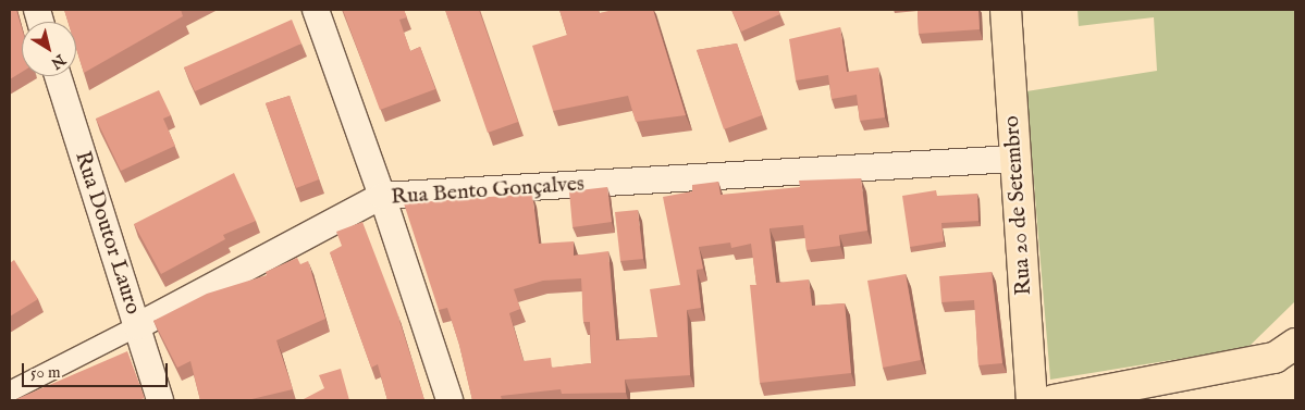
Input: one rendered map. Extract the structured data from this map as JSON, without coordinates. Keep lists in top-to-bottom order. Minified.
{"streets":{"main road":["Rua 20 de Setembro"],"street":["Rua Bento Gonçalves","Rua Doutor Lauro"]},"crossings":[["Rua Bento Gonçalves","Rua 20 de Setembro"],["Rua Bento Gonçalves","Rua Doutor Lauro"]],"scale_bar":"50 m","north":"bottom right"}
